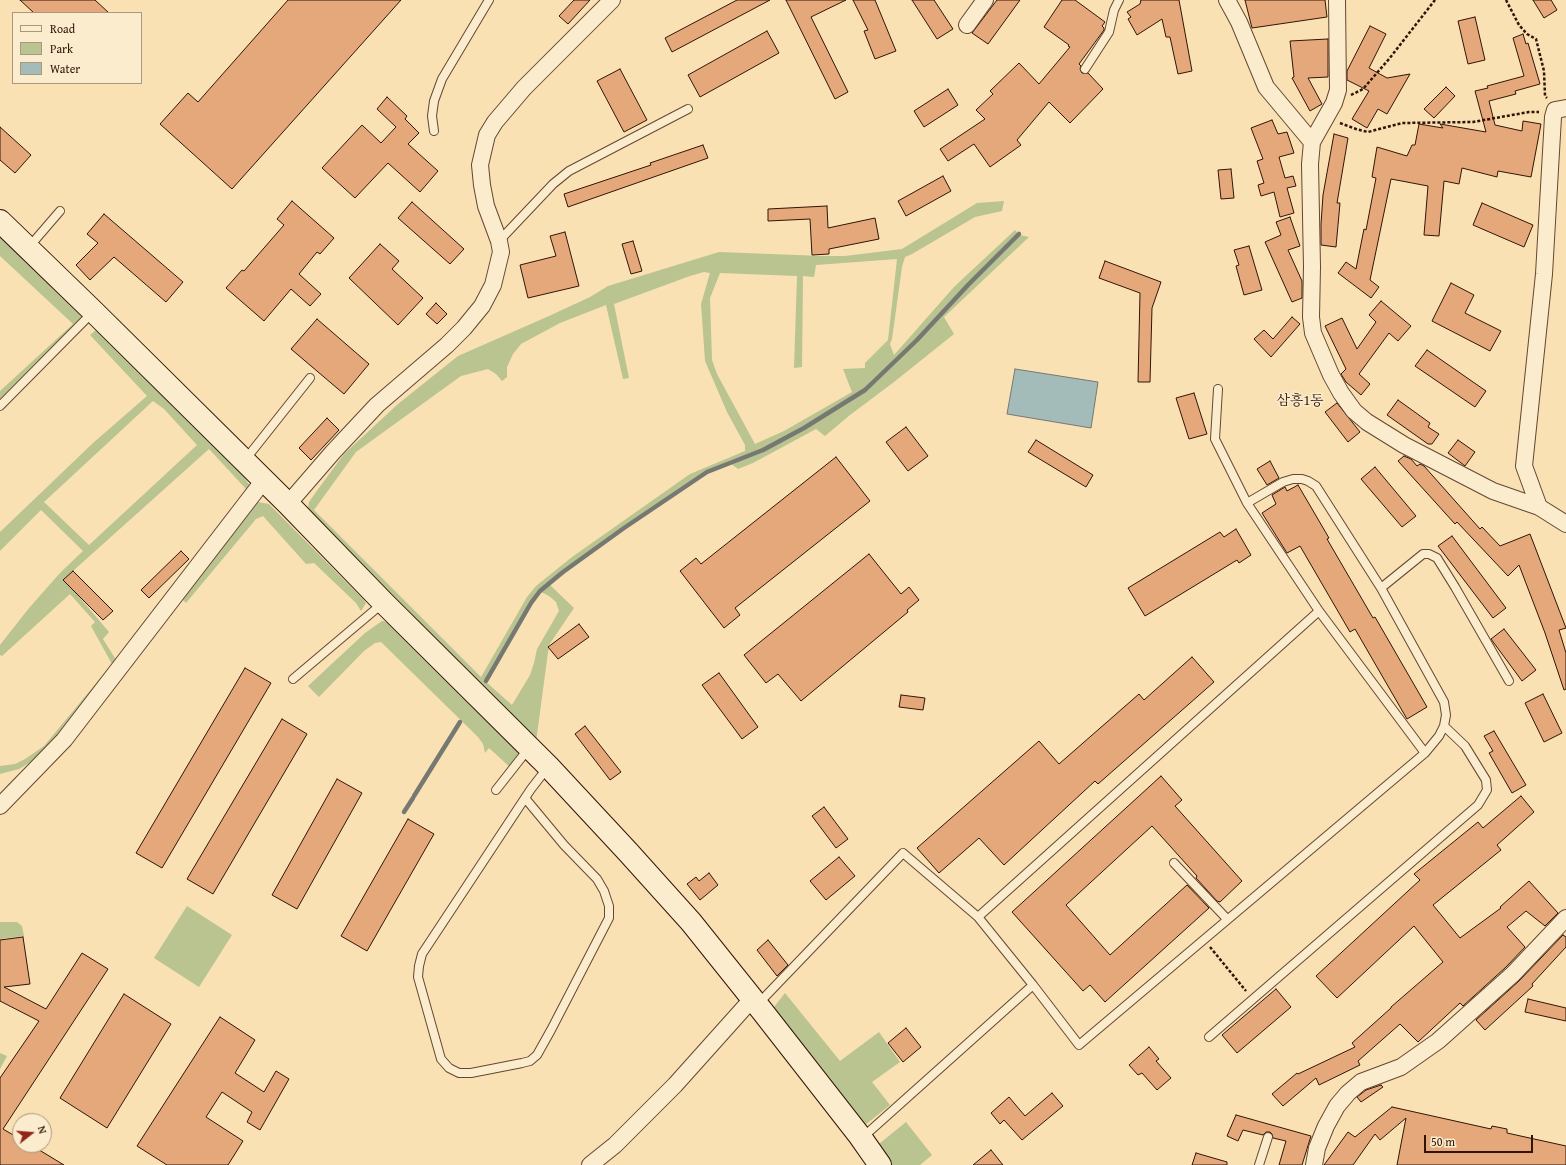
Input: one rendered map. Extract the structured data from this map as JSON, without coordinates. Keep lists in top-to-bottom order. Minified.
{"districts":["삼흥1동"],"legend":["Road","Park","Water"],"scale_bar":"50 m","north":"right"}
